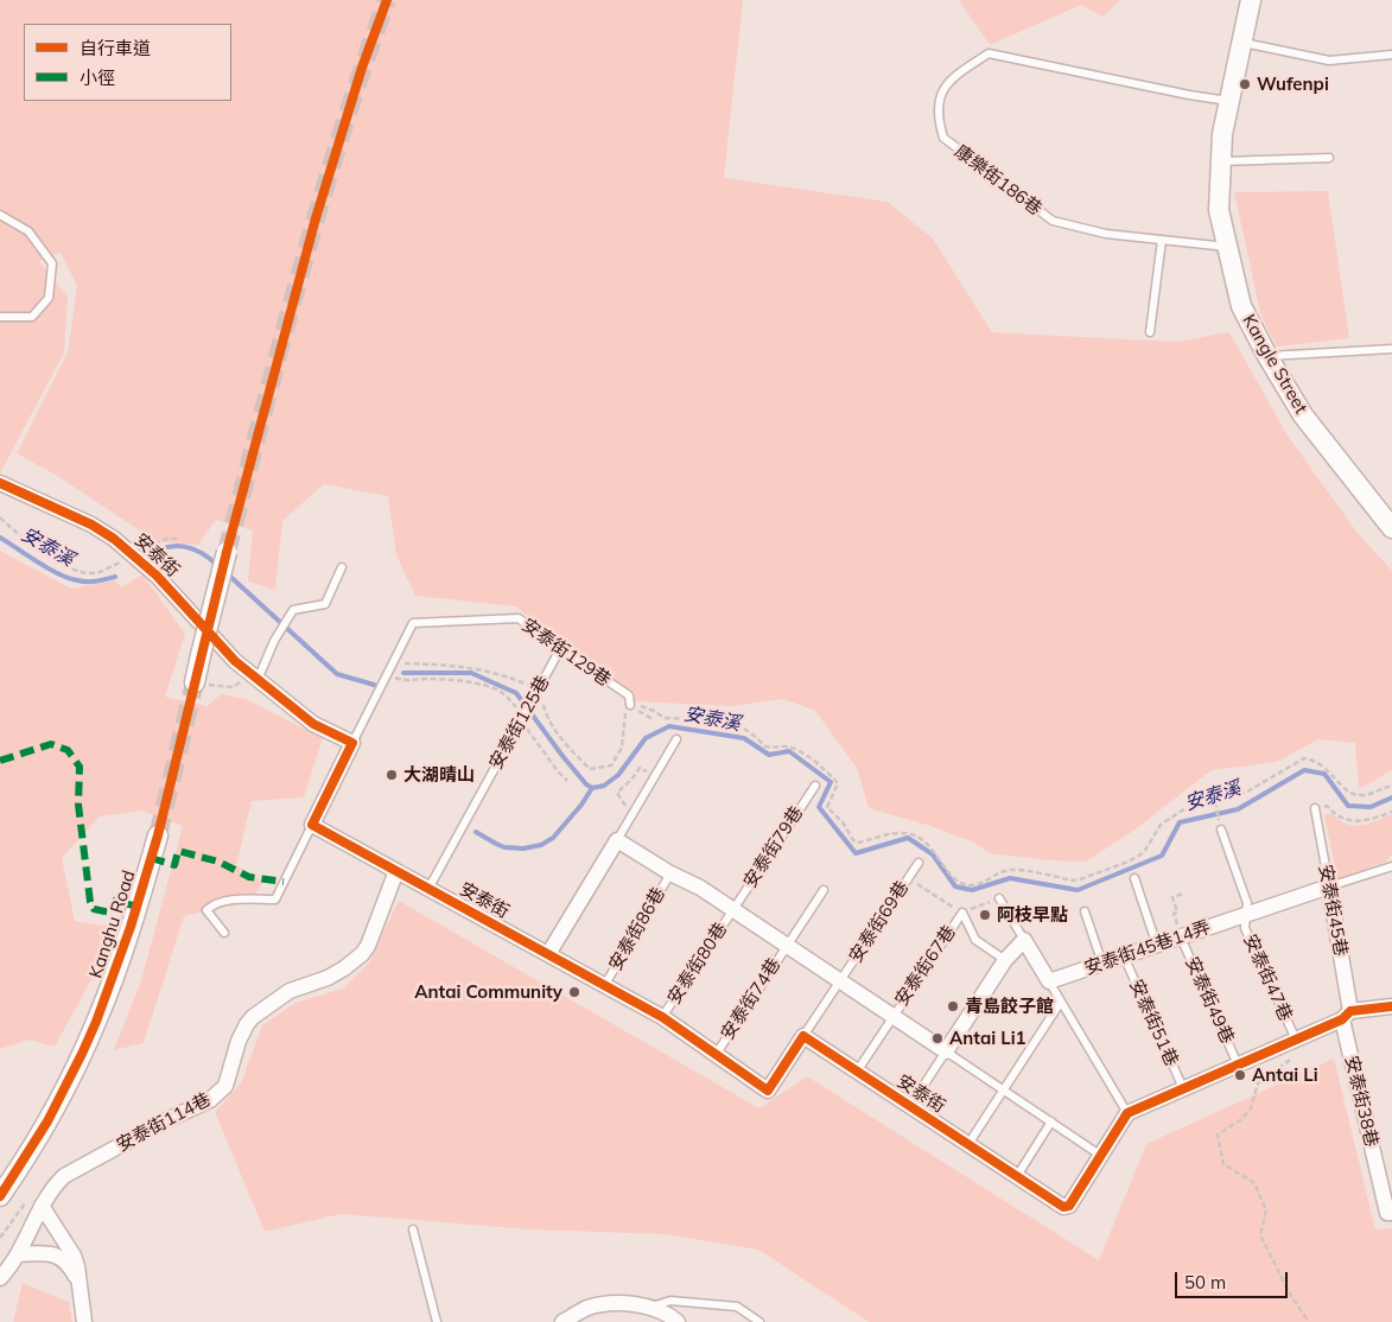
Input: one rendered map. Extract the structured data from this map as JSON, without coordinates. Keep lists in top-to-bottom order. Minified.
{"streets":{"street":["Kangle Street","安泰街","安泰街45巷","Kanghu Road","安泰街45巷14弄","安泰街38巷","安泰街114巷"],"lane":["康樂街186巷","安泰街129巷","安泰街125巷","安泰街79巷","安泰街69巷","安泰街86巷","安泰街80巷","安泰街67巷","安泰街47巷","安泰街74巷","安泰街49巷","安泰街51巷"]},"crossings":[["康樂街186巷","Kangle Street"],["安泰街","安泰街129巷"],["安泰街","安泰街125巷"],["安泰街","安泰街69巷"],["安泰街","安泰街86巷"],["安泰街","安泰街80巷"],["安泰街","安泰街67巷"],["安泰街","安泰街74巷"],["安泰街","安泰街114巷"],["安泰街129巷","安泰街125巷"],["安泰街79巷","安泰街80巷"],["安泰街45巷","安泰街45巷14弄"],["安泰街45巷","安泰街38巷"],["安泰街45巷14弄","安泰街47巷"],["安泰街45巷14弄","安泰街49巷"],["安泰街45巷14弄","安泰街51巷"]],"water":["安泰溪"],"places":["Wufenpi","大湖晴山","阿枝早點","Antai Community","青島餃子館","Antai Li1","Antai Li"],"legend":["自行車道","小徑"],"scale_bar":"50 m"}
